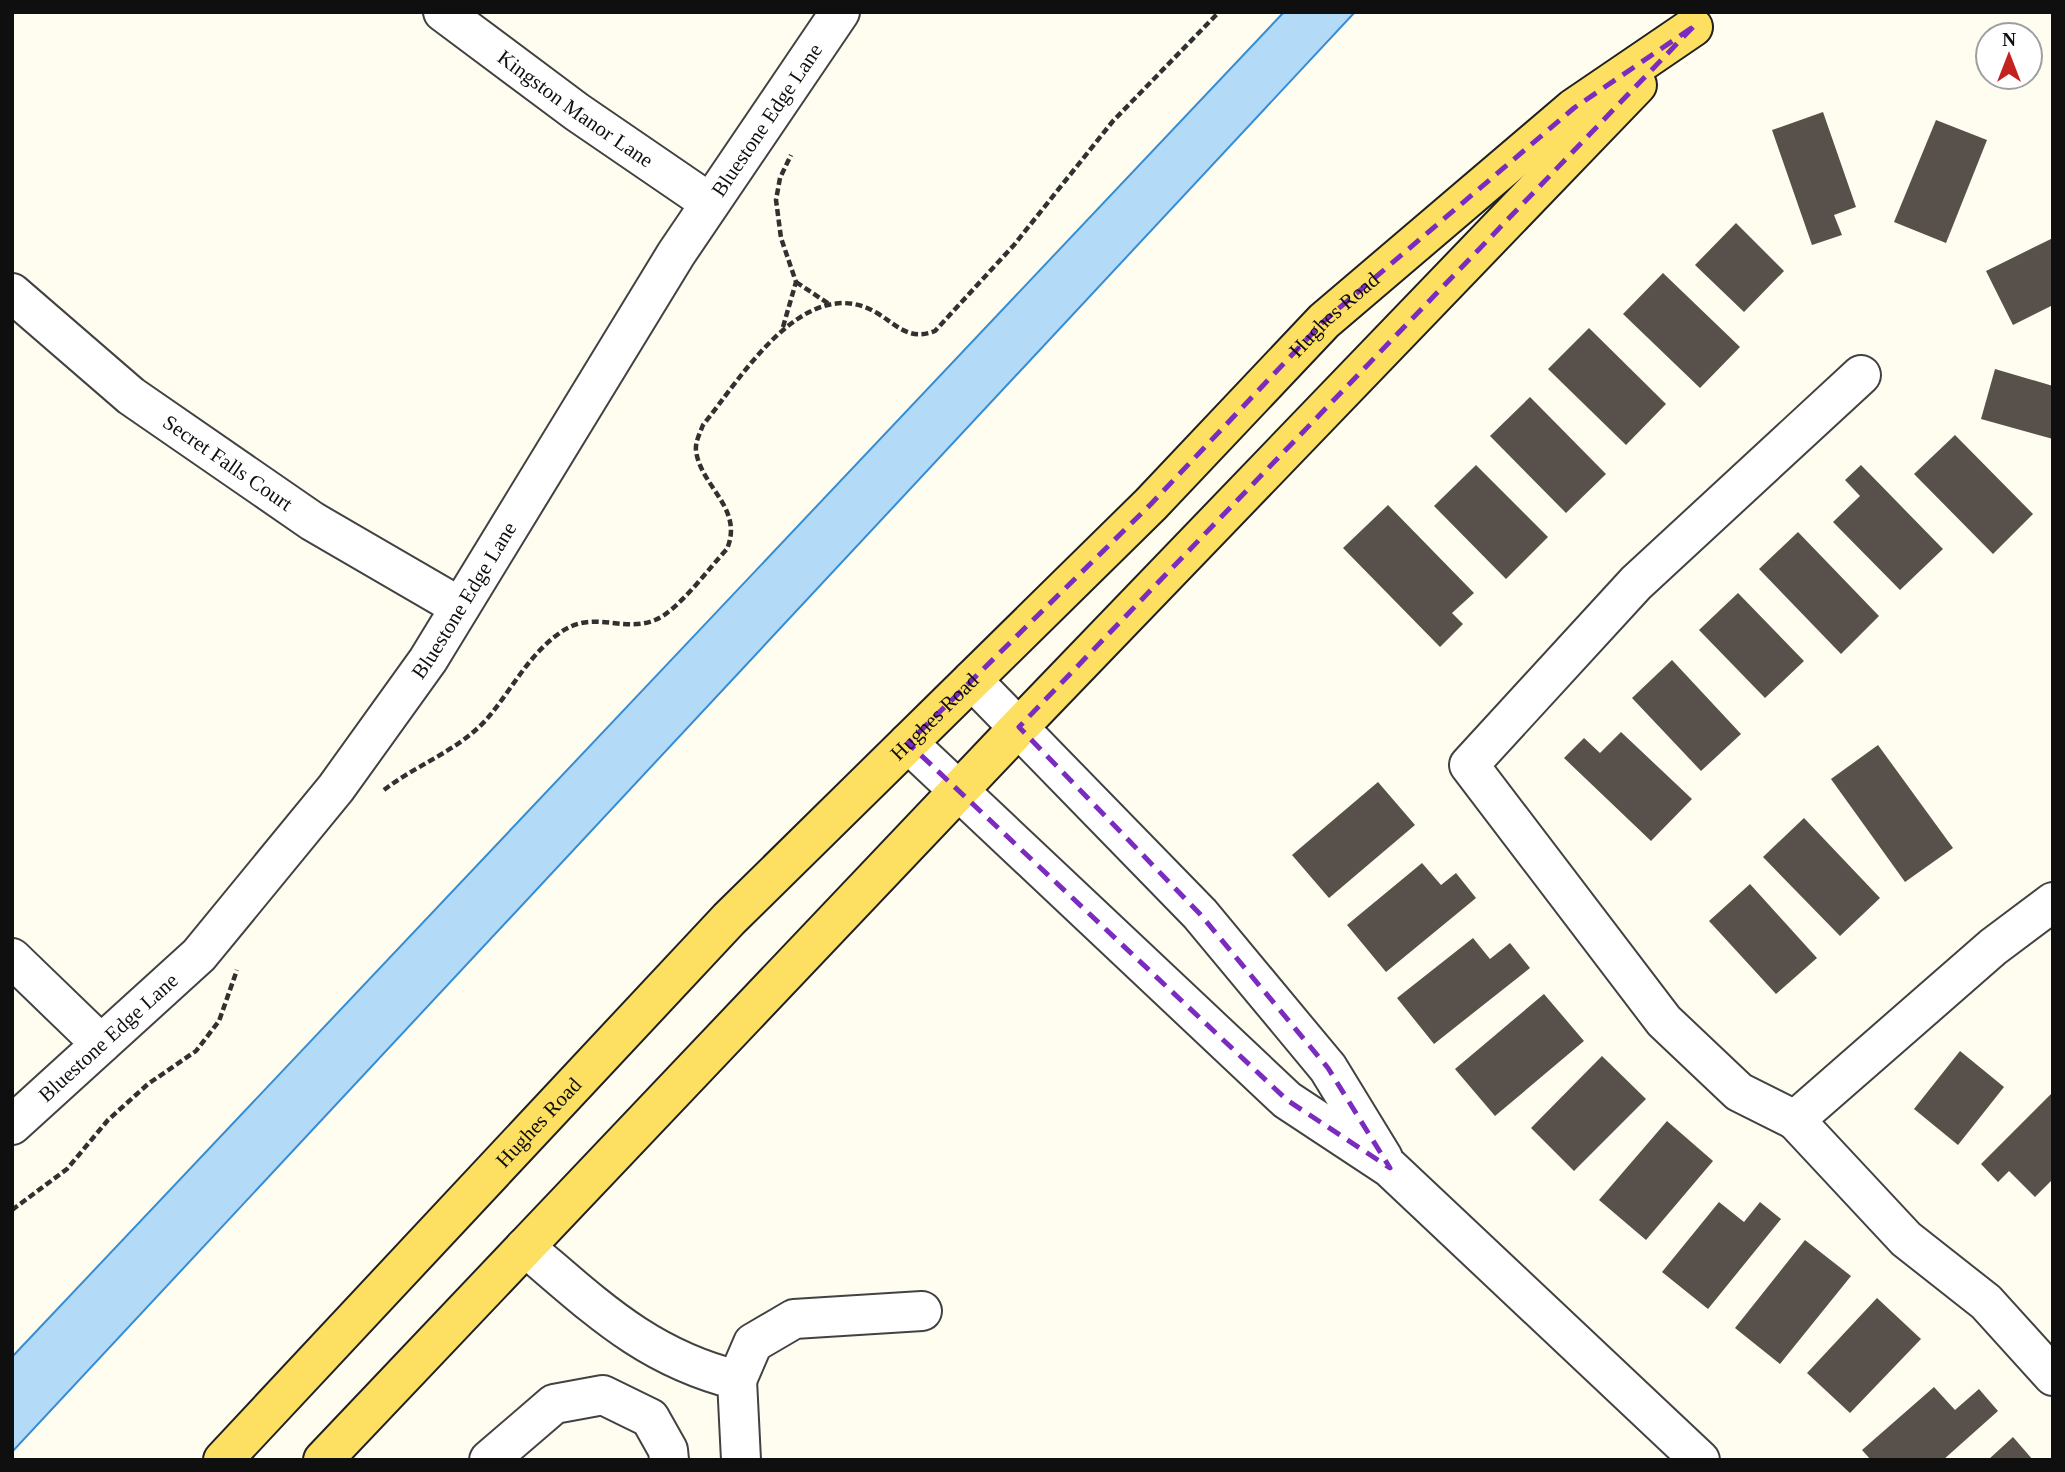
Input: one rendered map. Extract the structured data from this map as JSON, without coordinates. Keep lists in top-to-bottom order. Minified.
{"streets":{"main road":["Hughes Road"],"street":["Kingston Manor Lane","Bluestone Edge Lane","Secret Falls Court"]},"crossings":[["Kingston Manor Lane","Bluestone Edge Lane"],["Bluestone Edge Lane","Secret Falls Court"]],"north":"top"}
